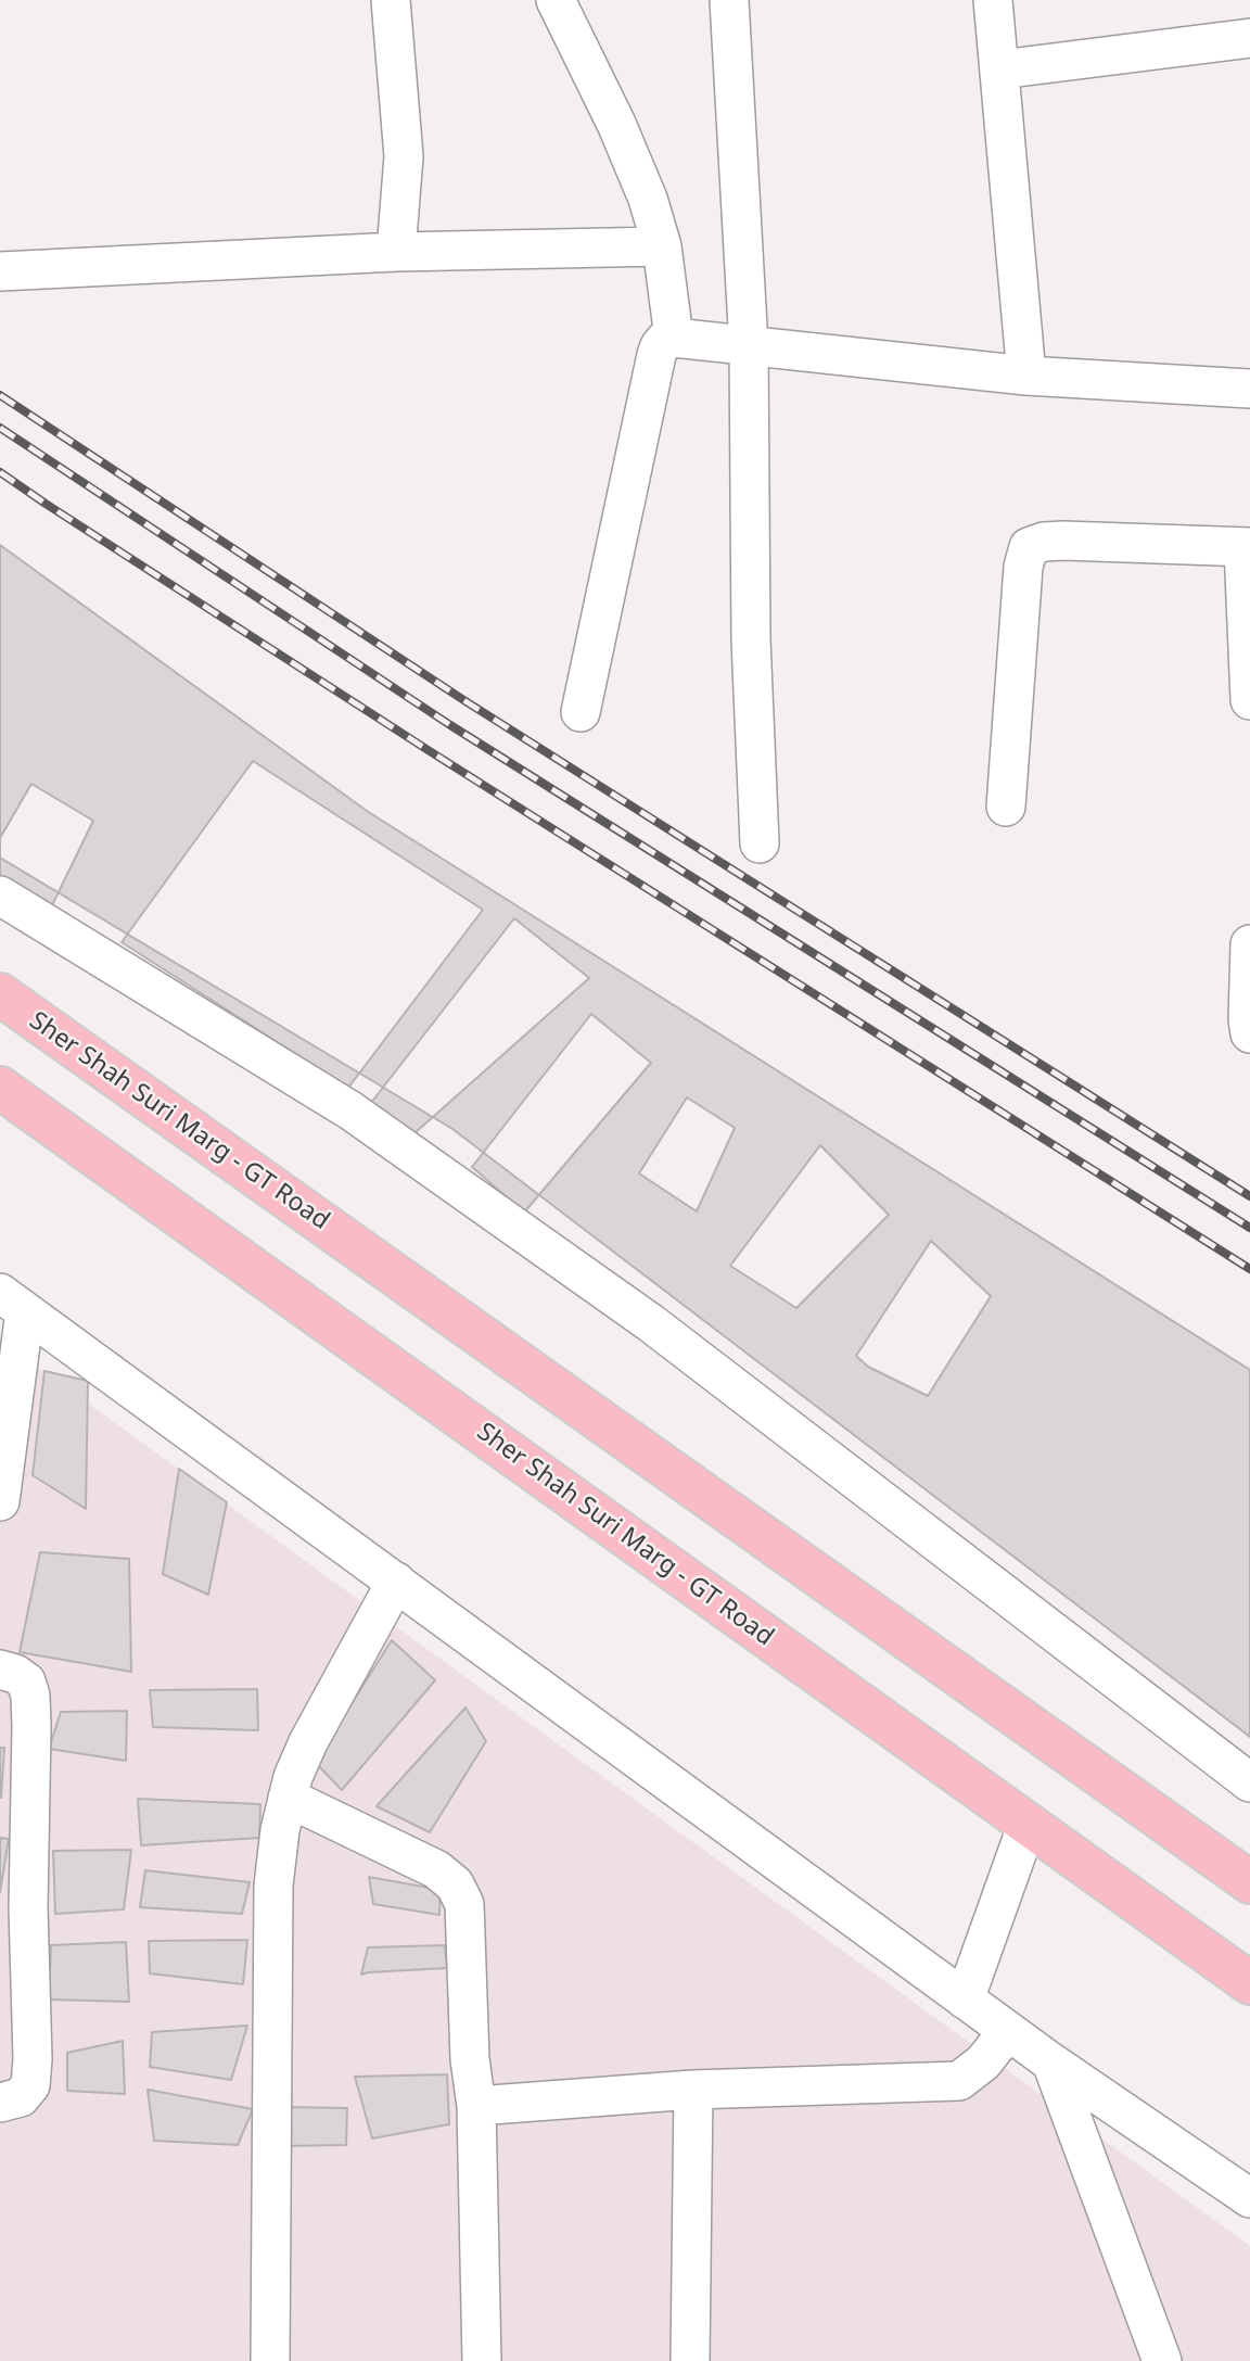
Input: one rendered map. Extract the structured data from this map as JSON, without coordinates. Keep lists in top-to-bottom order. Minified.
{"streets":{"main road":["Sher Shah Suri Marg - GT Road"]}}
